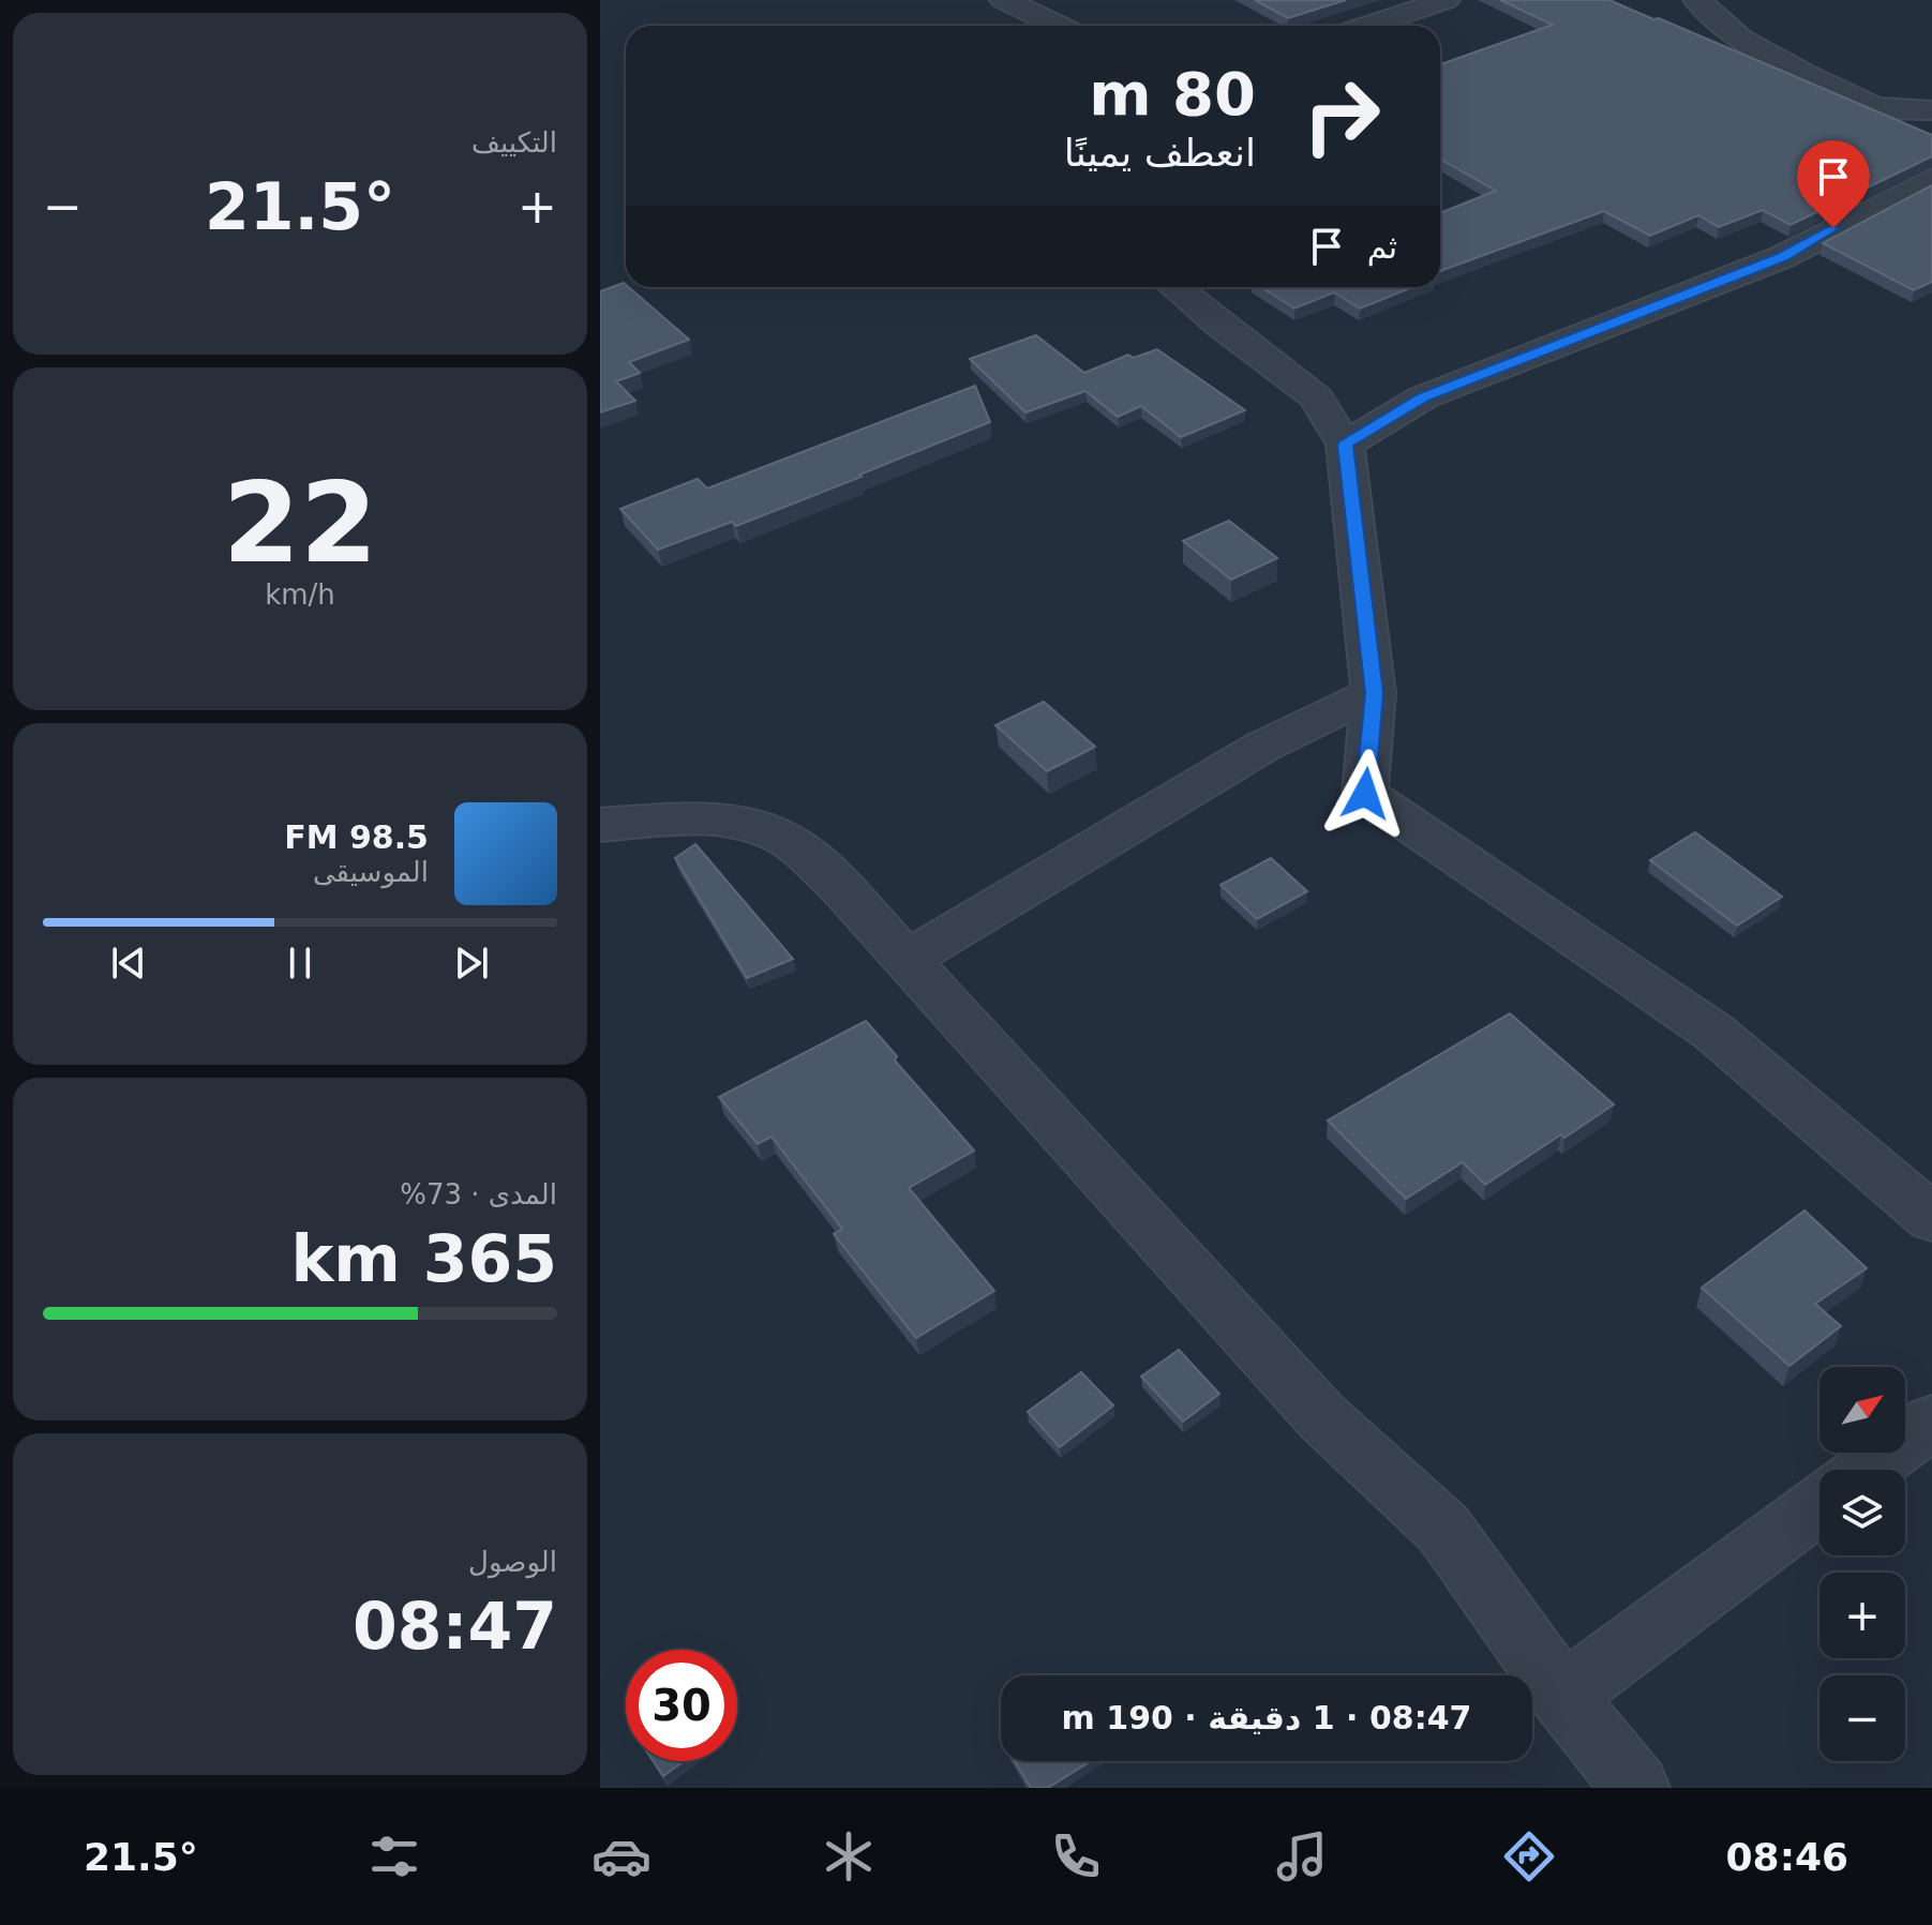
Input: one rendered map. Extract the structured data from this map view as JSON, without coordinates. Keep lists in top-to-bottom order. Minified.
{"north":"top right","page":{"tile":["التكييف",["22","km/h"],["المدى · 73%","365 km"],["الوصول","08:47"]],"turn":["80 m","انعطف يمينًا"],"heat":["−","21.5°","+"],"then":"ثم","song":["98.5 FM","الموسيقى"],"map_buttons":["+","−"],"limit":"30","trip":"08:47 · 1 دقيقة · 190 m","tabs":["08:46","21.5°"]}}
